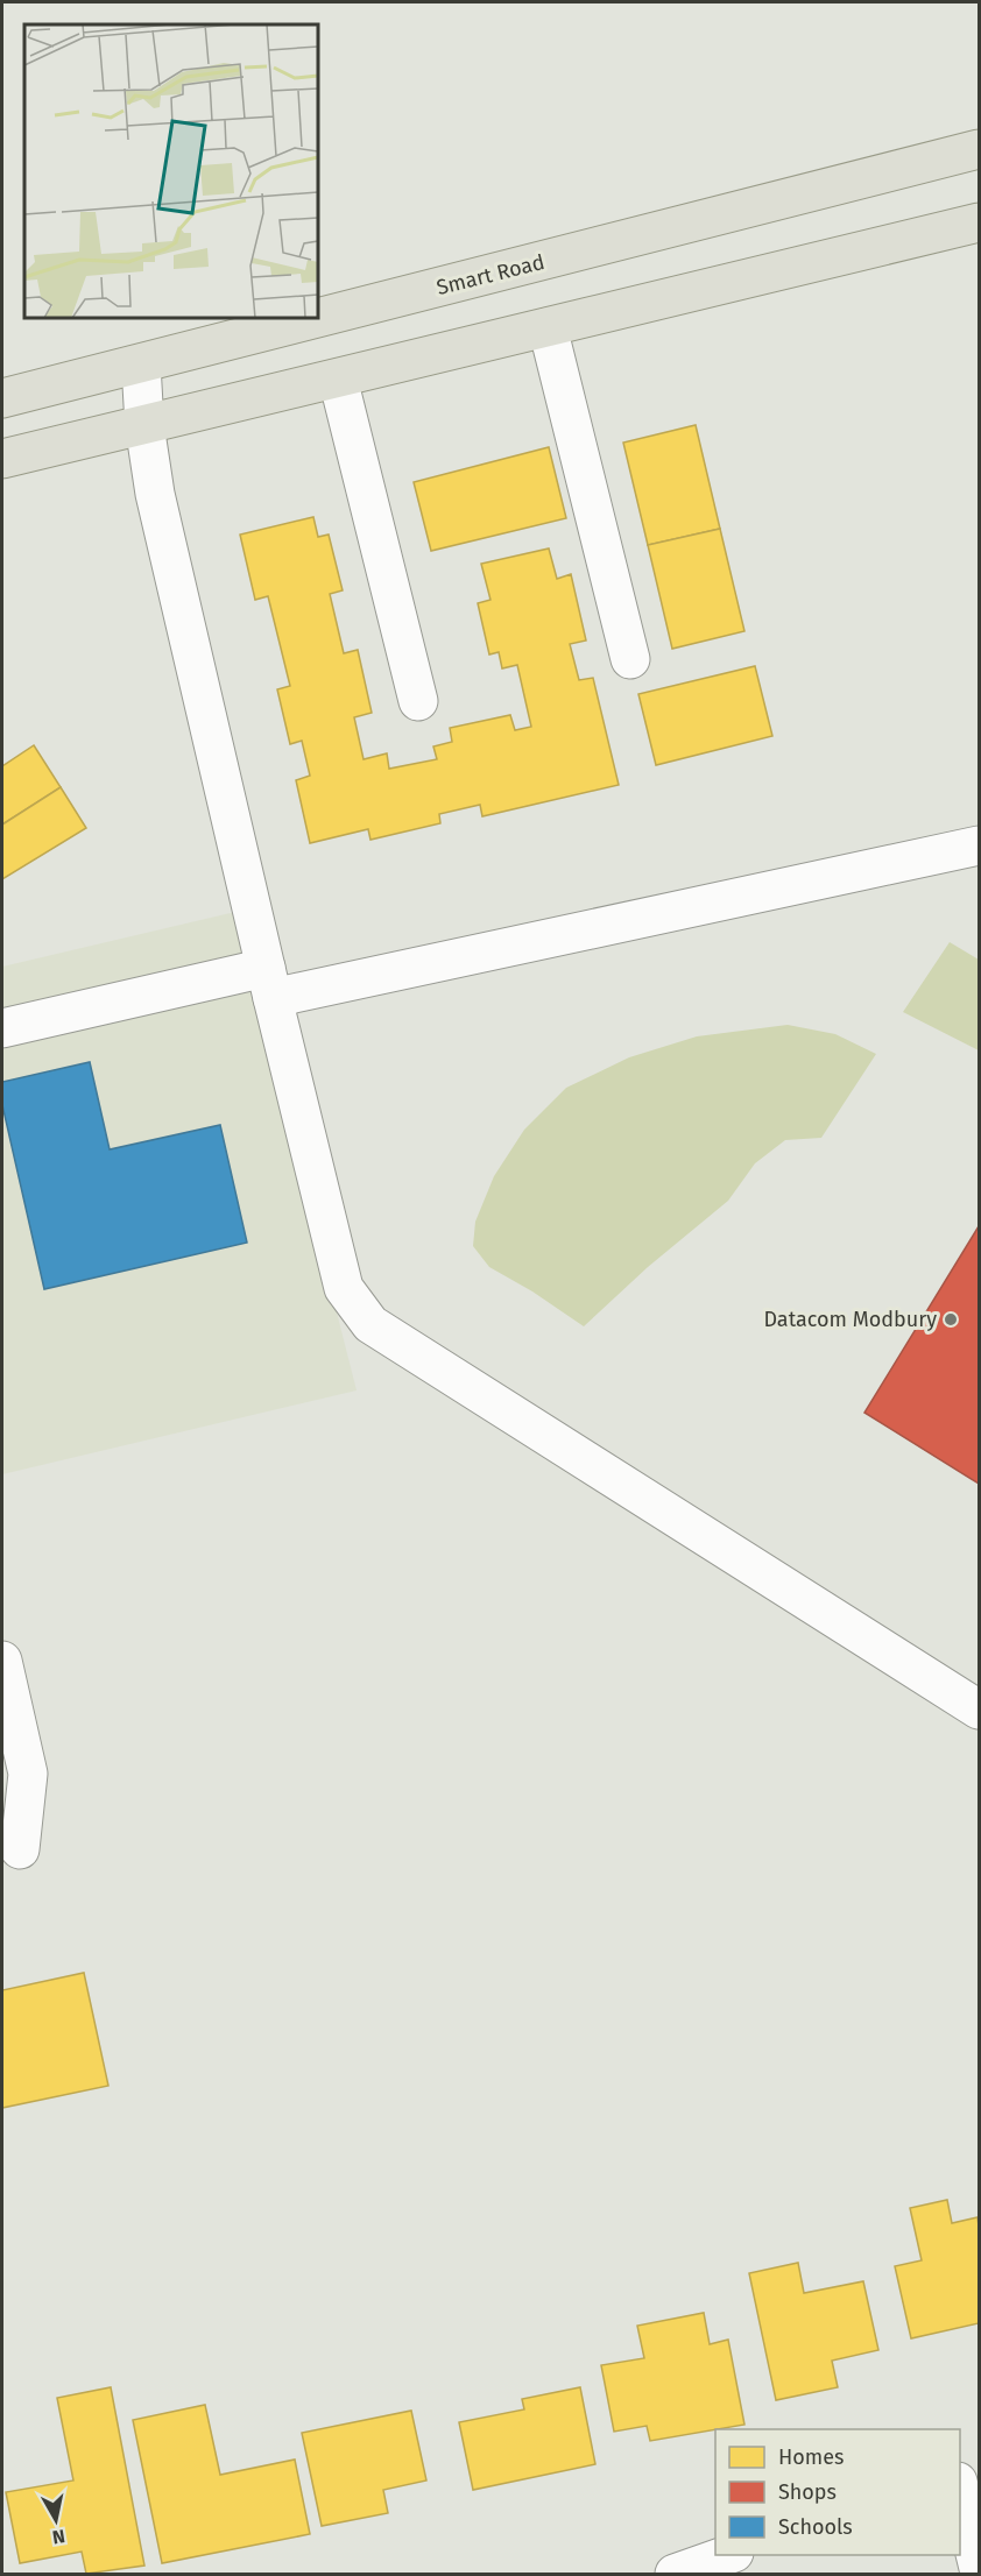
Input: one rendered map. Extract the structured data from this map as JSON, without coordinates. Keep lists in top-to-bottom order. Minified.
{"streets":{"main road":["Smart Road"]},"places":["Datacom Modbury"],"legend":["Homes","Shops","Schools"],"north":"bottom"}
